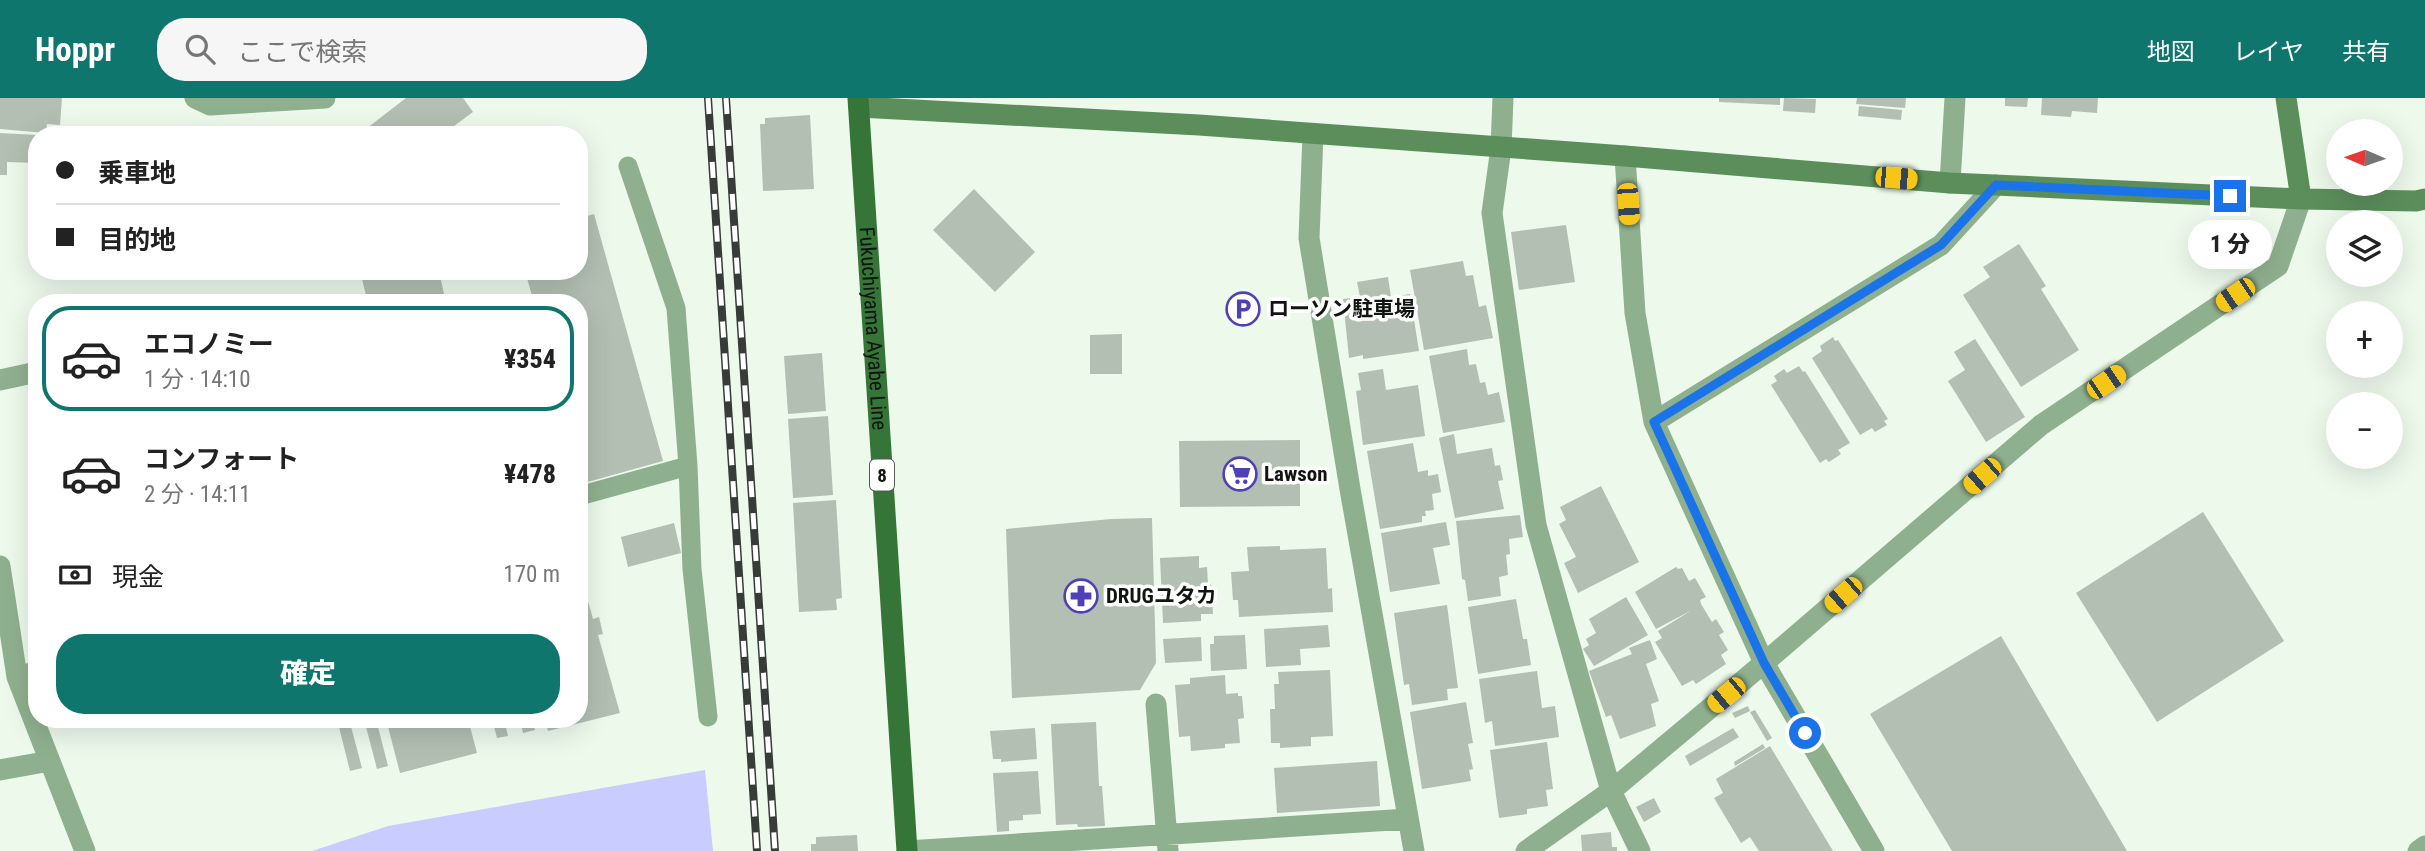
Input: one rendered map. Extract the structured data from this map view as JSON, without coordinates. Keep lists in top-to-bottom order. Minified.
{"streets":{"main road":["Fukuchiyama Ayabe Line","8"]},"places":{"parking":["ローソン駐車場"],"supermarket":["Lawson"],"pharmacy":["DRUGユタカ"]},"north":"left","page":{"header":"Hoppr","search":"ここで検索","nav":["地図","レイヤ","共有"],"map_buttons":["+","−"],"banner":["乗車地","目的地"],"bubble":"1 分","list":[{"name":"エコノミー","note":"1 分 · 14:10","value":"¥354"},{"name":"コンフォート","note":"2 分 · 14:11","value":"¥478"}],"pay":["現金","170 m"],"buttons":"確定"}}
